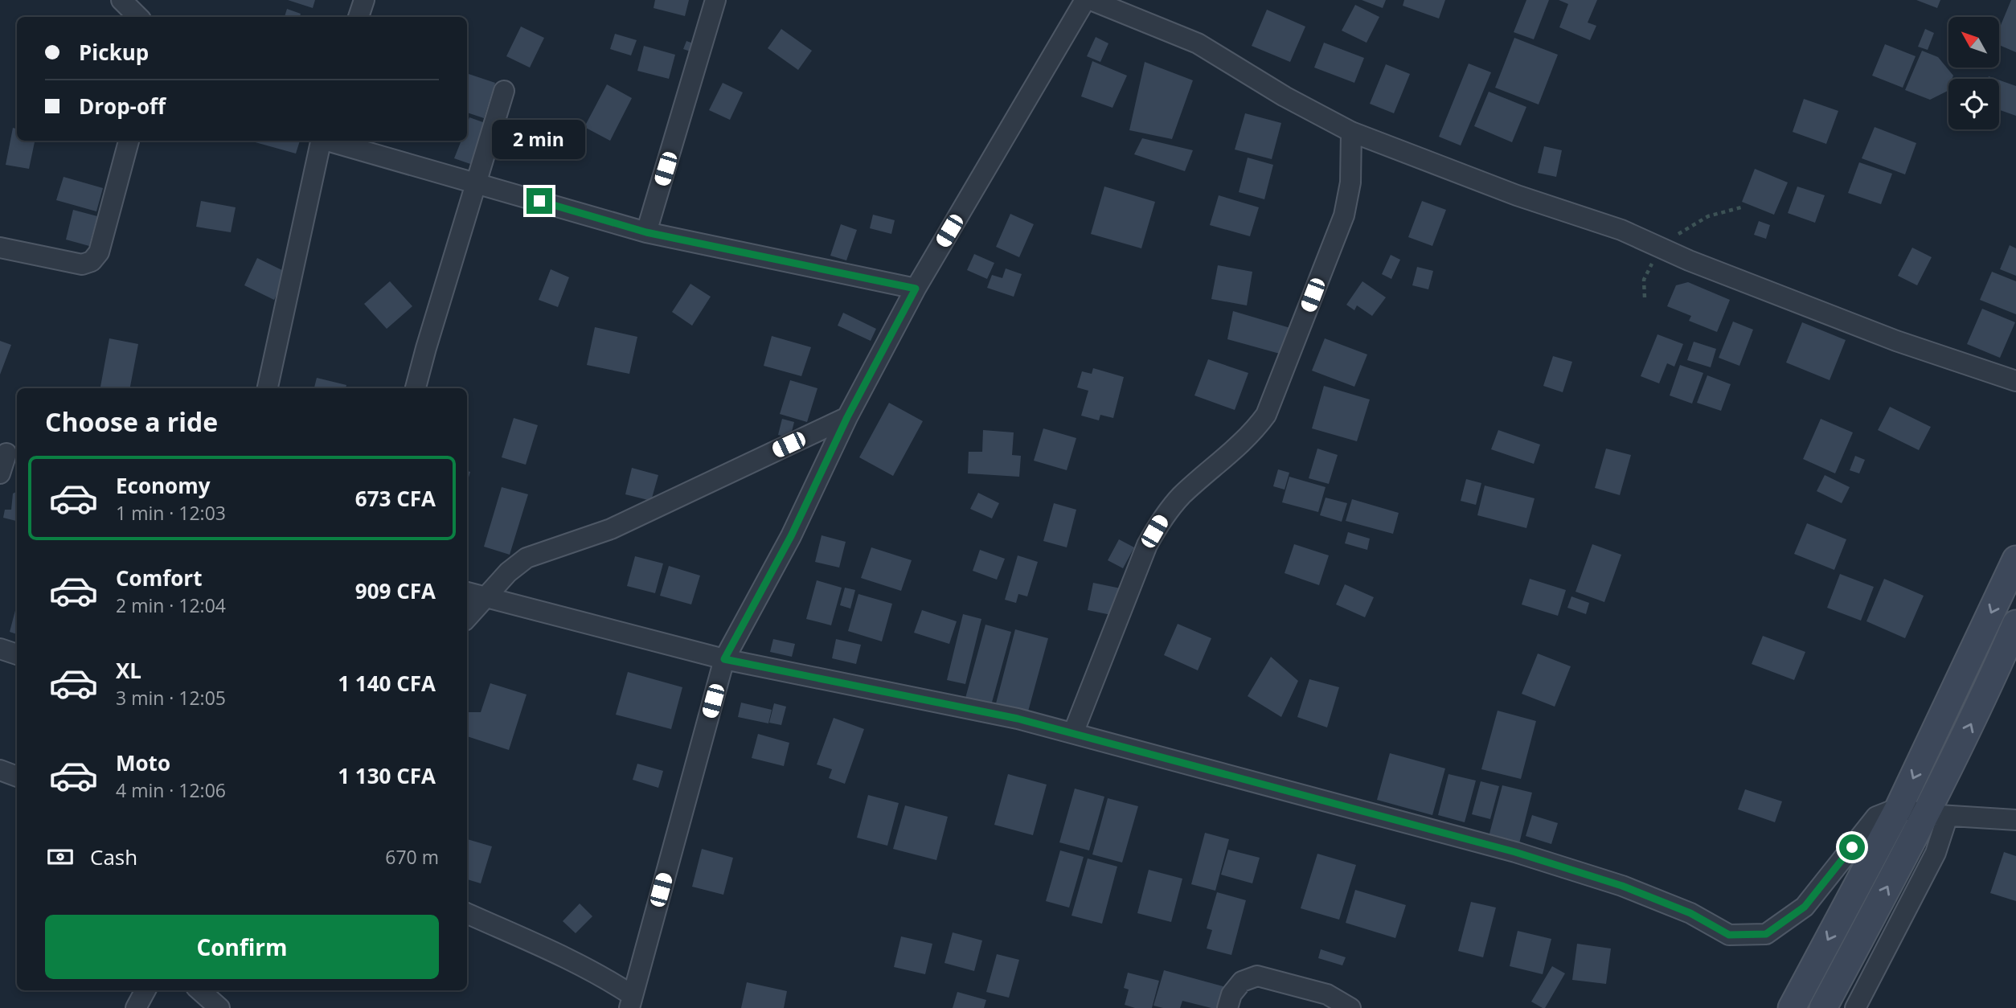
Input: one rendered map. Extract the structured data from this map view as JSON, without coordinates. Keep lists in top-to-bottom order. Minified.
{"north":"top left","page":{"banner":["Pickup","Drop-off"],"bubble":"2 min","heading":"Choose a ride","list":[{"name":"Economy","note":"1 min · 12:03","value":"673 CFA"},{"name":"Comfort","note":"2 min · 12:04","value":"909 CFA"},{"name":"XL","note":"3 min · 12:05","value":"1 140 CFA"},{"name":"Moto","note":"4 min · 12:06","value":"1 130 CFA"}],"pay":["Cash","670 m"],"buttons":"Confirm"}}
